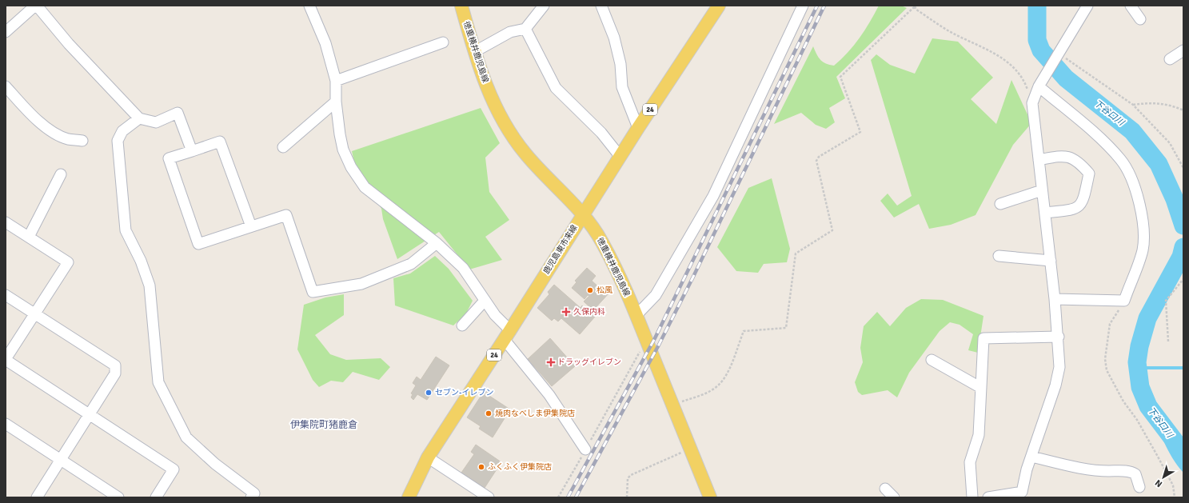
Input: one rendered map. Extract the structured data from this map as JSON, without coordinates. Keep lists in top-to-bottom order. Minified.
{"streets":{"main road":["徳重横井鹿児島線","24","鹿児島東市来線"]},"crossings":[["徳重横井鹿児島線","鹿児島東市来線"]],"districts":["伊集院町猪鹿倉"],"water":["下谷口川"],"places":{"other":["松風","セブン-イレブン","焼肉なべしま伊集院店","ふくふく伊集院店"],"health":["久保内科","ドラッグイレブン"]},"north":"bottom left"}
